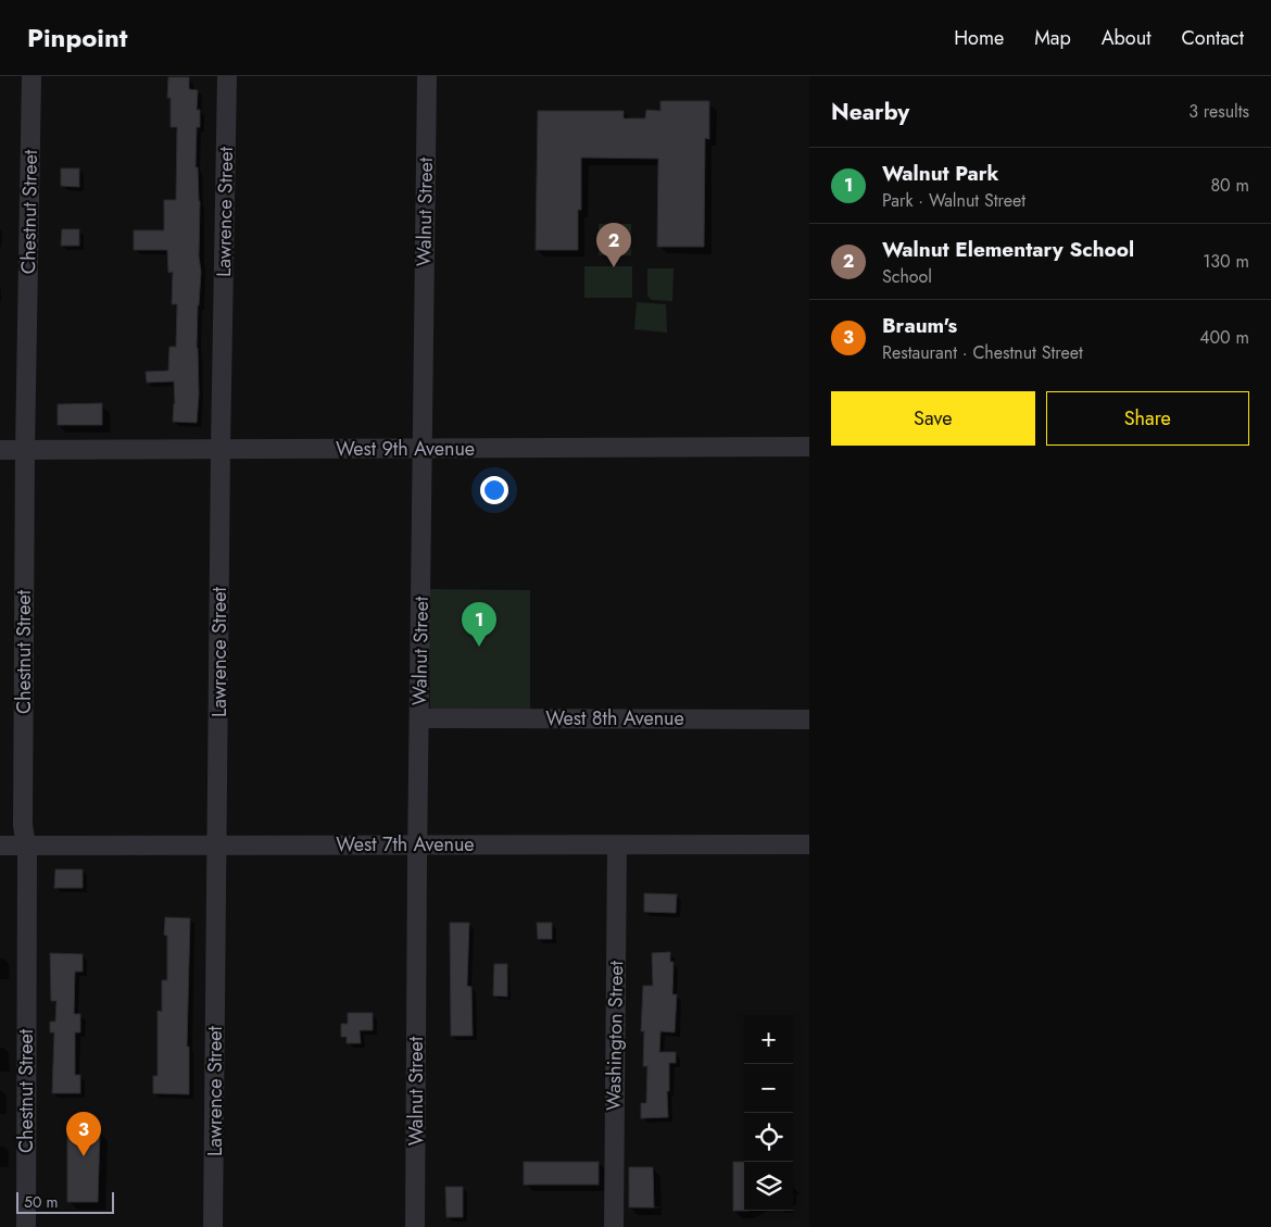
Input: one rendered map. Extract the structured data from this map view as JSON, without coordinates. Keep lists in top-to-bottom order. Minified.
{"streets":{"street":["Chestnut Street","Lawrence Street","Walnut Street","West 9th Avenue","West 8th Avenue","West 7th Avenue","Washington Street"]},"crossings":[["Chestnut Street","West 9th Avenue"],["Chestnut Street","West 7th Avenue"],["Lawrence Street","West 9th Avenue"],["Lawrence Street","West 7th Avenue"],["Walnut Street","West 9th Avenue"],["Walnut Street","West 8th Avenue"],["Walnut Street","West 7th Avenue"],["West 7th Avenue","Washington Street"]],"scale_bar":"50 m","page":{"header":"Pinpoint","nav":["Home","Map","About","Contact"],"heading":["Nearby","3 results"],"list":[{"mark":"1","name":"Walnut Park","note":"Park · Walnut Street","value":"80 m"},{"mark":"2","name":"Walnut Elementary School","note":"School","value":"130 m"},{"mark":"3","name":"Braum's","note":"Restaurant · Chestnut Street","value":"400 m"}],"pins":["2","1","3"],"buttons":["Save","Share"],"map_buttons":["+","−"],"scale":"50 m"}}
